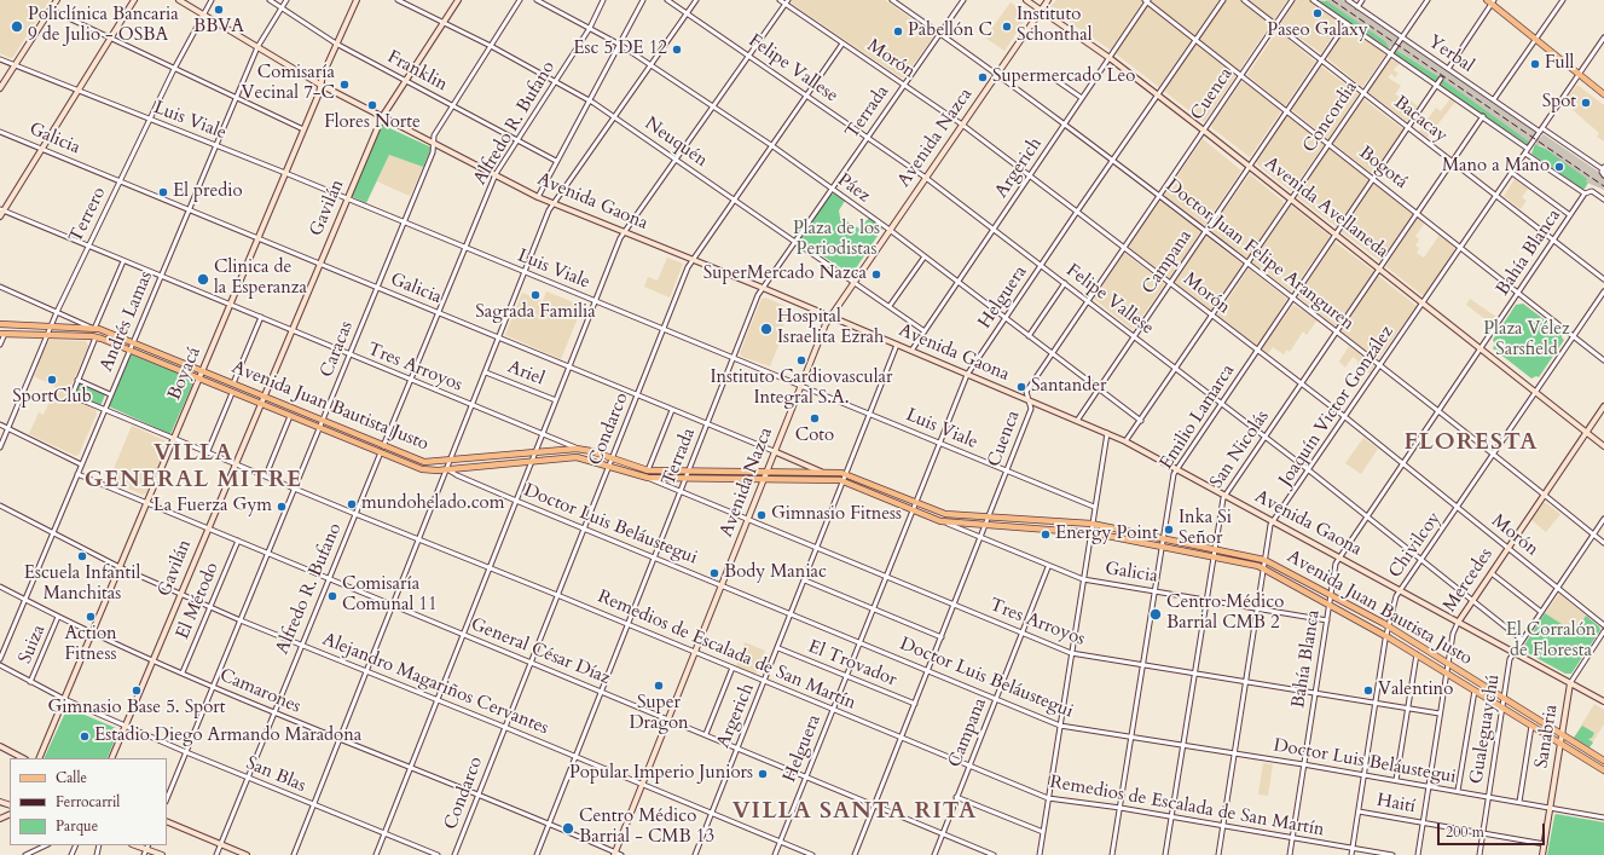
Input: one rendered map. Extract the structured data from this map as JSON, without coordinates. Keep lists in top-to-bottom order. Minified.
{"streets":{"main road":["Avenida Nazca","Galicia","Avenida Gaona","Gavilán","Avenida Avellaneda","Boyacá","Avenida Juan Bautista Justo","Mercedes","Sanabria"],"street":["Yerbal","Morón","Felipe Vallese","Franklin","Cuenca","Terrada","Concordia","Bacacay","Luis Viale","Alfredo R. Bufano","Neuquén","Argerich","Bogotá","Páez","Terrero","Bahía Blanca","Doctor Juan Felipe Aranguren","Campana","Helguera","Andrés Lamas","Caracas","Tres Arroyos","Ariel","Joaquín Victor González","Emilio Lamarca","Condarco","San Nicolás","Doctor Luis Beláustegui","Chivilcoy","El Método","Suiza","Remedios de Escalada de San Martín","General César Díaz","El Trovador","Alejandro Magariños Cervantes","Camarones","Gualeguaychú","San Blas","Haití"]},"crossings":[["Yerbal","Concordia"],["Yerbal","Joaquín Victor González"],["Morón","Cuenca"],["Morón","Terrada"],["Morón","Concordia"],["Morón","Avenida Nazca"],["Morón","Argerich"],["Morón","Bahía Blanca"],["Morón","Campana"],["Morón","Helguera"],["Morón","Joaquín Victor González"],["Morón","Emilio Lamarca"],["Morón","Condarco"],["Morón","San Nicolás"],["Morón","Chivilcoy"],["Morón","Mercedes"],["Morón","Gualeguaychú"],["Felipe Vallese","Cuenca"],["Felipe Vallese","Terrada"],["Felipe Vallese","Concordia"],["Felipe Vallese","Avenida Nazca"],["Felipe Vallese","Argerich"],["Felipe Vallese","Bahía Blanca"],["Felipe Vallese","Campana"],["Felipe Vallese","Helguera"],["Felipe Vallese","Joaquín Victor González"],["Felipe Vallese","Emilio Lamarca"],["Felipe Vallese","Condarco"],["Felipe Vallese","San Nicolás"],["Felipe Vallese","Chivilcoy"],["Felipe Vallese","Mercedes"],["Felipe Vallese","Gualeguaychú"],["Franklin","Alfredo R. Bufano"],["Franklin","Gavilán"],["Franklin","Andrés Lamas"],["Franklin","Caracas"],["Franklin","Boyacá"],["Cuenca","Bacacay"],["Cuenca","Luis Viale"],["Cuenca","Galicia"],["Cuenca","Bogotá"],["Cuenca","Páez"],["Cuenca","Avenida Gaona"],["Cuenca","Avenida Avellaneda"],["Cuenca","Doctor Juan Felipe Aranguren"],["Cuenca","Tres Arroyos"],["Cuenca","Avenida Juan Bautista Justo"],["Cuenca","Doctor Luis Beláustegui"],["Cuenca","Remedios de Escalada de San Martín"],["Cuenca","General César Díaz"],["Cuenca","El Trovador"],["Terrada","Luis Viale"],["Terrada","Galicia"],["Terrada","Neuquén"],["Terrada","Páez"],["Terrada","Avenida Gaona"],["Terrada","Doctor Juan Felipe Aranguren"],["Terrada","Tres Arroyos"],["Terrada","Avenida Juan Bautista Justo"],["Terrada","Doctor Luis Beláustegui"],["Terrada","Remedios de Escalada de San Martín"],["Terrada","General César Díaz"],["Terrada","Alejandro Magariños Cervantes"],["Terrada","Camarones"],["Concordia","Bacacay"],["Concordia","Bogotá"],["Concordia","Páez"],["Concordia","Avenida Gaona"],["Concordia","Avenida Avellaneda"],["Concordia","Doctor Juan Felipe Aranguren"],["Bacacay","Bahía Blanca"],["Bacacay","Campana"],["Bacacay","Joaquín Victor González"],["Bacacay","Emilio Lamarca"],["Bacacay","San Nicolás"],["Luis Viale","Alfredo R. Bufano"],["Luis Viale","Avenida Nazca"],["Luis Viale","Argerich"],["Luis Viale","Gavilán"],["Luis Viale","Terrero"],["Luis Viale","Helguera"],["Luis Viale","Andrés Lamas"],["Luis Viale","Caracas"],["Luis Viale","Boyacá"],["Luis Viale","Condarco"],["Alfredo R. Bufano","Galicia"],["Alfredo R. Bufano","Neuquén"],["Alfredo R. Bufano","Páez"],["Alfredo R. Bufano","Avenida Gaona"],["Alfredo R. Bufano","Tres Arroyos"],["Alfredo R. Bufano","Avenida Juan Bautista Justo"],["Alfredo R. Bufano","Remedios de Escalada de San Martín"],["Alfredo R. Bufano","General César Díaz"],["Alfredo R. Bufano","Alejandro Magariños Cervantes"],["Alfredo R. Bufano","Camarones"],["Alfredo R. Bufano","San Blas"],["Avenida Nazca","Galicia"],["Avenida Nazca","Neuquén"],["Avenida Nazca","Páez"],["Avenida Nazca","Avenida Gaona"],["Avenida Nazca","Avenida Avellaneda"],["Avenida Nazca","Doctor Juan Felipe Aranguren"],["Avenida Nazca","Tres Arroyos"],["Avenida Nazca","Avenida Juan Bautista Justo"],["Avenida Nazca","Doctor Luis Beláustegui"],["Avenida Nazca","Remedios de Escalada de San Martín"],["Avenida Nazca","General César Díaz"],["Avenida Nazca","Alejandro Magariños Cervantes"],["Avenida Nazca","Camarones"],["Galicia","Gavilán"],["Galicia","Terrero"],["Galicia","Bahía Blanca"],["Galicia","Campana"],["Galicia","Andrés Lamas"],["Galicia","Caracas"],["Galicia","Boyacá"],["Galicia","Avenida Juan Bautista Justo"],["Galicia","Joaquín Victor González"],["Galicia","Emilio Lamarca"],["Galicia","Condarco"],["Galicia","San Nicolás"],["Neuquén","Argerich"],["Neuquén","Gavilán"],["Neuquén","Caracas"],["Neuquén","Condarco"],["Argerich","Bogotá"],["Argerich","Páez"],["Argerich","Avenida Gaona"],["Argerich","Avenida Avellaneda"],["Argerich","Doctor Juan Felipe Aranguren"],["Argerich","Tres Arroyos"],["Argerich","Avenida Juan Bautista Justo"],["Argerich","Doctor Luis Beláustegui"],["Argerich","Remedios de Escalada de San Martín"],["Argerich","General César Díaz"],["Argerich","El Trovador"],["Argerich","Alejandro Magariños Cervantes"],["Bogotá","Bahía Blanca"],["Bogotá","Campana"],["Bogotá","Helguera"],["Bogotá","Joaquín Victor González"],["Bogotá","Emilio Lamarca"],["Bogotá","San Nicolás"],["Bogotá","Chivilcoy"],["Páez","Campana"],["Páez","Helguera"],["Páez","Condarco"],["Avenida Gaona","Gavilán"],["Avenida Gaona","Terrero"],["Avenida Gaona","Bahía Blanca"],["Avenida Gaona","Campana"],["Avenida Gaona","Helguera"],["Avenida Gaona","Andrés Lamas"],["Avenida Gaona","Caracas"],["Avenida Gaona","Boyacá"],["Avenida Gaona","Joaquín Victor González"],["Avenida Gaona","Emilio Lamarca"],["Avenida Gaona","Condarco"],["Avenida Gaona","San Nicolás"],["Avenida Gaona","Chivilcoy"],["Avenida Gaona","Mercedes"],["Avenida Gaona","Gualeguaychú"],["Avenida Gaona","Sanabria"],["Gavilán","Tres Arroyos"],["Gavilán","Avenida Juan Bautista Justo"],["Gavilán","Remedios de Escalada de San Martín"],["Gavilán","General César Díaz"],["Gavilán","Alejandro Magariños Cervantes"],["Gavilán","Camarones"],["Gavilán","San Blas"],["Avenida Avellaneda","Bahía Blanca"],["Avenida Avellaneda","Campana"],["Avenida Avellaneda","Helguera"],["Avenida Avellaneda","Joaquín Victor González"],["Avenida Avellaneda","Emilio Lamarca"],["Avenida Avellaneda","San Nicolás"],["Avenida Avellaneda","Chivilcoy"],["Avenida Avellaneda","Mercedes"],["Terrero","Tres Arroyos"],["Terrero","Avenida Juan Bautista Justo"],["Bahía Blanca","Doctor Juan Felipe Aranguren"],["Bahía Blanca","Tres Arroyos"],["Bahía Blanca","Avenida Juan Bautista Justo"],["Bahía Blanca","Doctor Luis Beláustegui"],["Bahía Blanca","Remedios de Escalada de San Martín"],["Doctor Juan Felipe Aranguren","Campana"],["Doctor Juan Felipe Aranguren","Helguera"],["Doctor Juan Felipe Aranguren","Joaquín Victor González"],["Doctor Juan Felipe Aranguren","Emilio Lamarca"],["Doctor Juan Felipe Aranguren","San Nicolás"],["Doctor Juan Felipe Aranguren","Chivilcoy"],["Doctor Juan Felipe Aranguren","Mercedes"],["Doctor Juan Felipe Aranguren","Gualeguaychú"],["Campana","Tres Arroyos"],["Campana","Doctor Luis Beláustegui"],["Campana","Remedios de Escalada de San Martín"],["Campana","General César Díaz"],["Helguera","Tres Arroyos"],["Helguera","Avenida Juan Bautista Justo"],["Helguera","Doctor Luis Beláustegui"],["Helguera","Remedios de Escalada de San Martín"],["Helguera","General César Díaz"],["Helguera","El Trovador"],["Helguera","Alejandro Magariños Cervantes"],["Andrés Lamas","Tres Arroyos"],["Andrés Lamas","Avenida Juan Bautista Justo"],["Andrés Lamas","Remedios de Escalada de San Martín"],["Andrés Lamas","General César Díaz"],["Andrés Lamas","Alejandro Magariños Cervantes"],["Andrés Lamas","Camarones"],["Caracas","Tres Arroyos"],["Caracas","Avenida Juan Bautista Justo"],["Caracas","Remedios de Escalada de San Martín"],["Caracas","General César Díaz"],["Caracas","Alejandro Magariños Cervantes"],["Caracas","Camarones"],["Caracas","San Blas"],["Tres Arroyos","Boyacá"],["Tres Arroyos","Avenida Juan Bautista Justo"],["Tres Arroyos","Joaquín Victor González"],["Tres Arroyos","Emilio Lamarca"],["Tres Arroyos","San Nicolás"],["Tres Arroyos","Chivilcoy"],["Tres Arroyos","Mercedes"],["Boyacá","Avenida Juan Bautista Justo"],["Boyacá","Remedios de Escalada de San Martín"],["Boyacá","General César Díaz"],["Boyacá","Alejandro Magariños Cervantes"],["Boyacá","Camarones"],["Boyacá","San Blas"],["Avenida Juan Bautista Justo","Joaquín Victor González"],["Avenida Juan Bautista Justo","Emilio Lamarca"],["Avenida Juan Bautista Justo","Condarco"],["Avenida Juan Bautista Justo","San Nicolás"],["Avenida Juan Bautista Justo","Doctor Luis Beláustegui"],["Avenida Juan Bautista Justo","Chivilcoy"],["Avenida Juan Bautista Justo","Mercedes"],["Avenida Juan Bautista Justo","Gualeguaychú"],["Avenida Juan Bautista Justo","Sanabria"],["Joaquín Victor González","Doctor Luis Beláustegui"],["Joaquín Victor González","Remedios de Escalada de San Martín"],["Emilio Lamarca","Doctor Luis Beláustegui"],["Emilio Lamarca","Remedios de Escalada de San Martín"],["Condarco","Doctor Luis Beláustegui"],["Condarco","Remedios de Escalada de San Martín"],["Condarco","General César Díaz"],["Condarco","Alejandro Magariños Cervantes"],["Condarco","Camarones"],["San Nicolás","Doctor Luis Beláustegui"],["San Nicolás","Remedios de Escalada de San Martín"],["Doctor Luis Beláustegui","Chivilcoy"],["Doctor Luis Beláustegui","Mercedes"],["Doctor Luis Beláustegui","Gualeguaychú"],["Doctor Luis Beláustegui","Sanabria"],["Chivilcoy","Remedios de Escalada de San Martín"],["Chivilcoy","Haití"],["Mercedes","Haití"],["El Método","General César Díaz"],["El Método","Alejandro Magariños Cervantes"],["El Método","Camarones"],["Suiza","Camarones"],["Suiza","San Blas"],["Gualeguaychú","Haití"],["Sanabria","Haití"]],"districts":["FLORESTA","VILLA GENERAL MITRE","VILLA SANTA RITA"],"parks":["Plaza de los Periodistas","Plaza Vélez Sarsfield","El Corralón de Floresta"],"places":["BBVA","Paseo Galaxy","Policlínica Bancaria 9 de Julio - OSBA","Instituto Schonthal","Pabellón C","Esc 5 DE 12","Full","Supermercado Leo","Comisaría Vecinal 7-C","Spot","Flores Norte","Mano a Mano","El predio","SuperMercado Nazca","Clinica de la Esperanza","Sagrada Familia","Hospital Israelita Ezrah","Instituto Cardiovascular Integral S.A.","SportClub","Santander","Coto","mundohelado.com","La Fuerza Gym","Gimnasio Fitness","Inka Si Señor","Energy Point","Escuela Infantil Manchitas","Body Maniac","Comisaría Comunal 11","Centro Médico Barrial CMB 2","Action Fitness","Super Dragon","Gimnasio Base 5. Sport","Valentino","Estadio Diego Armando Maradona","Popular Imperio Juniors","Centro Médico Barrial - CMB 13"],"legend":["Calle","Ferrocarril","Parque"],"scale_bar":"200 m"}
